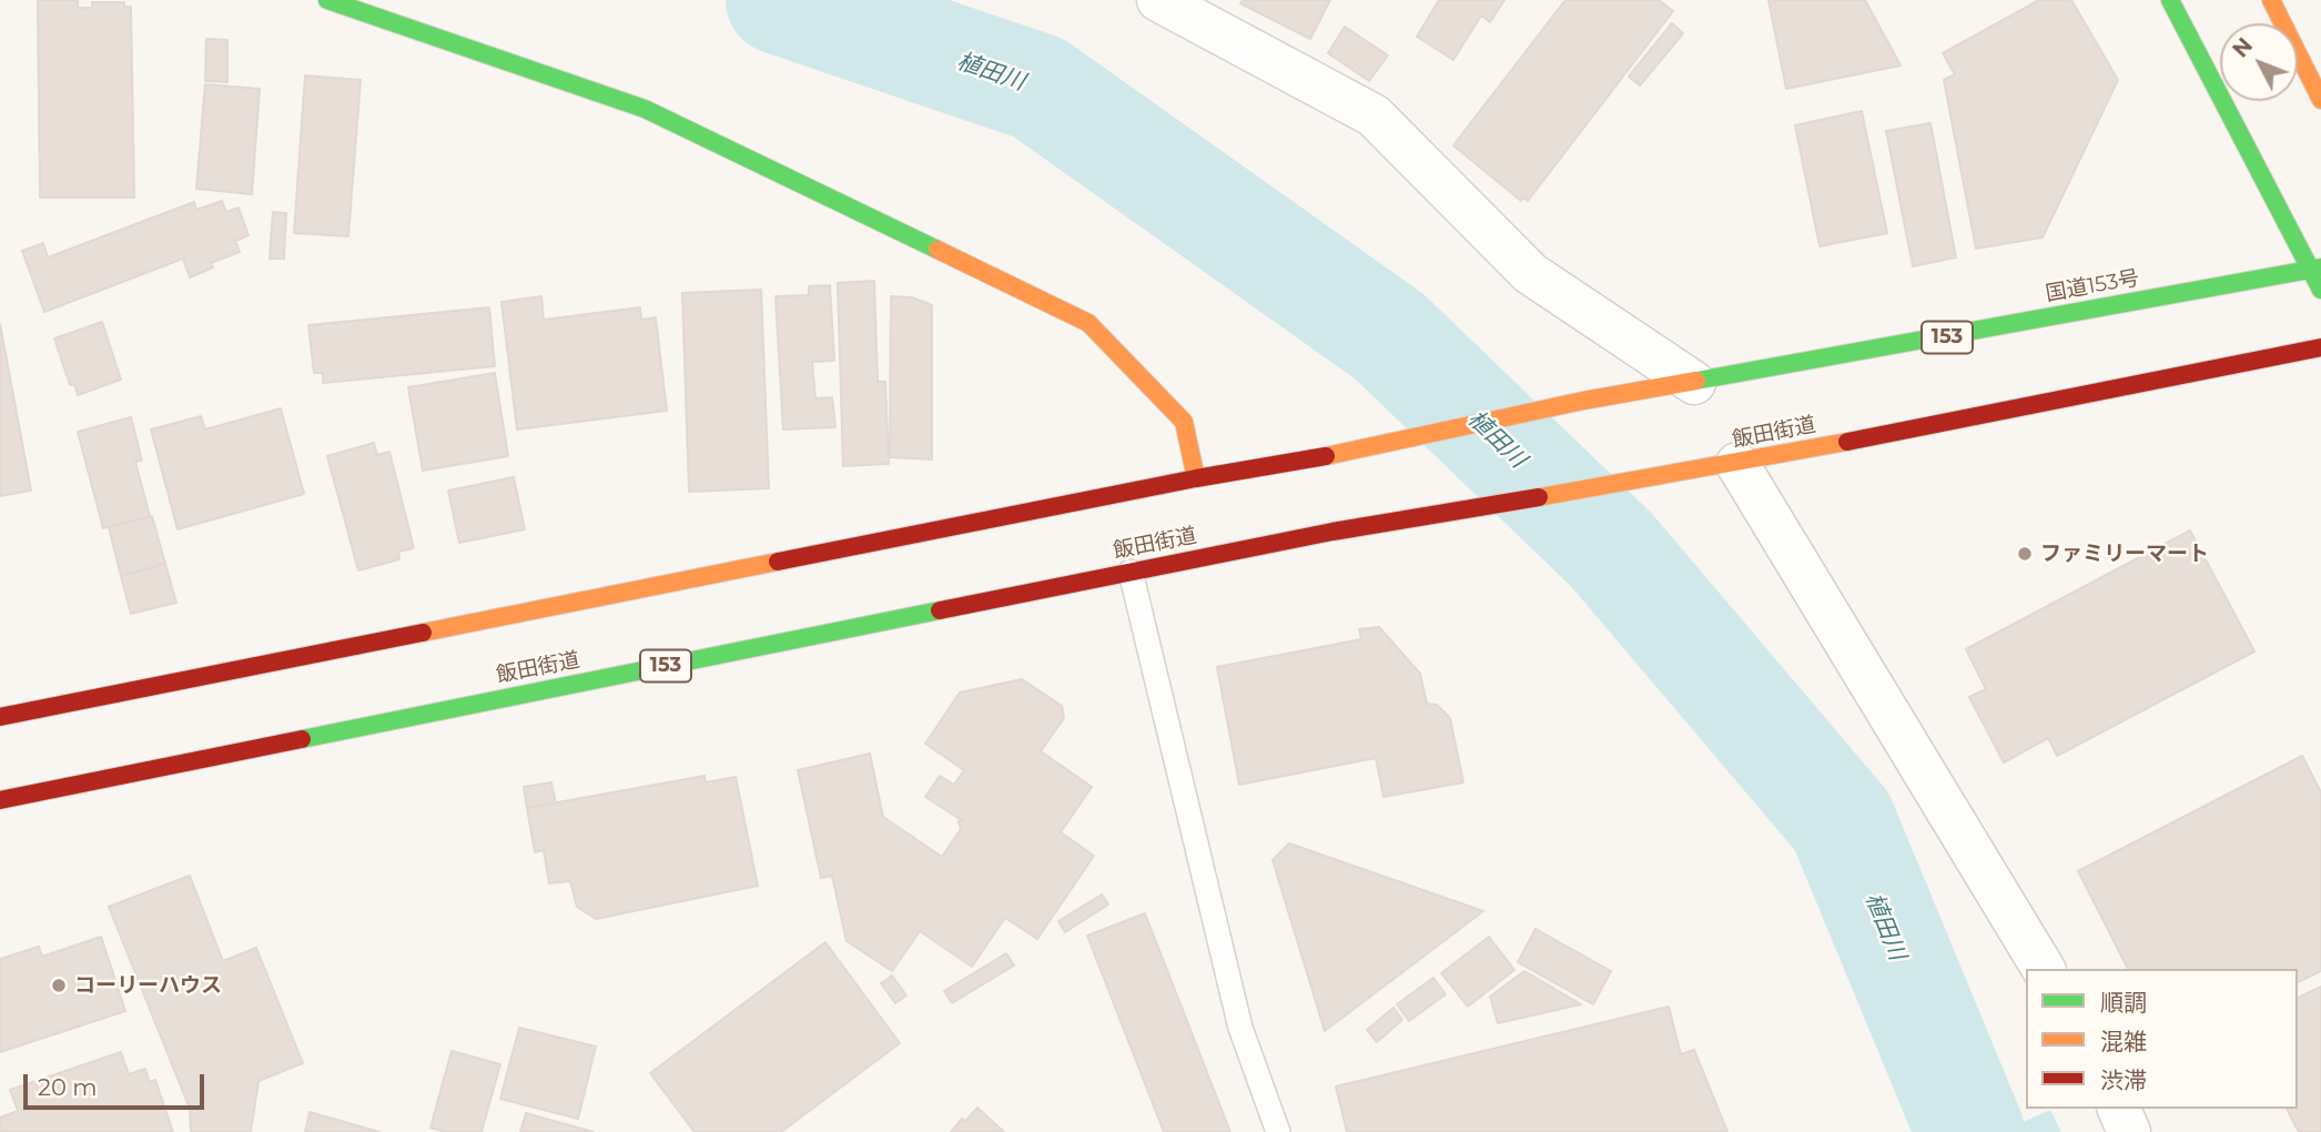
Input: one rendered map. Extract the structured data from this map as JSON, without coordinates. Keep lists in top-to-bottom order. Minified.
{"streets":{"main road":["国道153号","153","飯田街道"]},"crossings":[["国道153号","153"]],"water":["植田川"],"places":["ファミリーマート","コーリーハウス"],"legend":["順調","混雑","渋滞"],"scale_bar":"20 m","north":"top left"}
